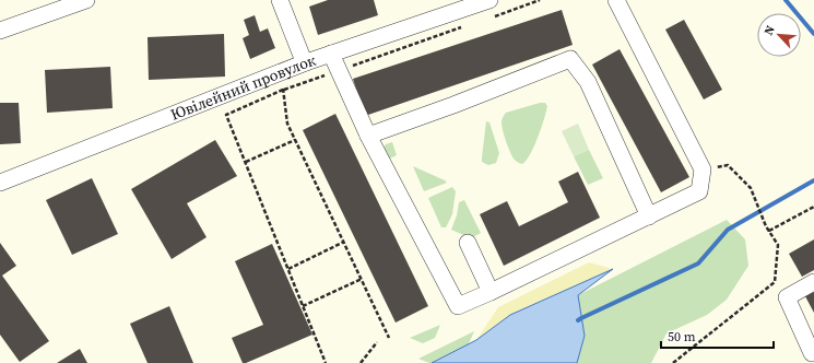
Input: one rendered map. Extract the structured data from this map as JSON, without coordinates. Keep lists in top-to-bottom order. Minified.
{"streets":{"street":["Ювілейний провулок"]},"scale_bar":"50 m","north":"top left"}
